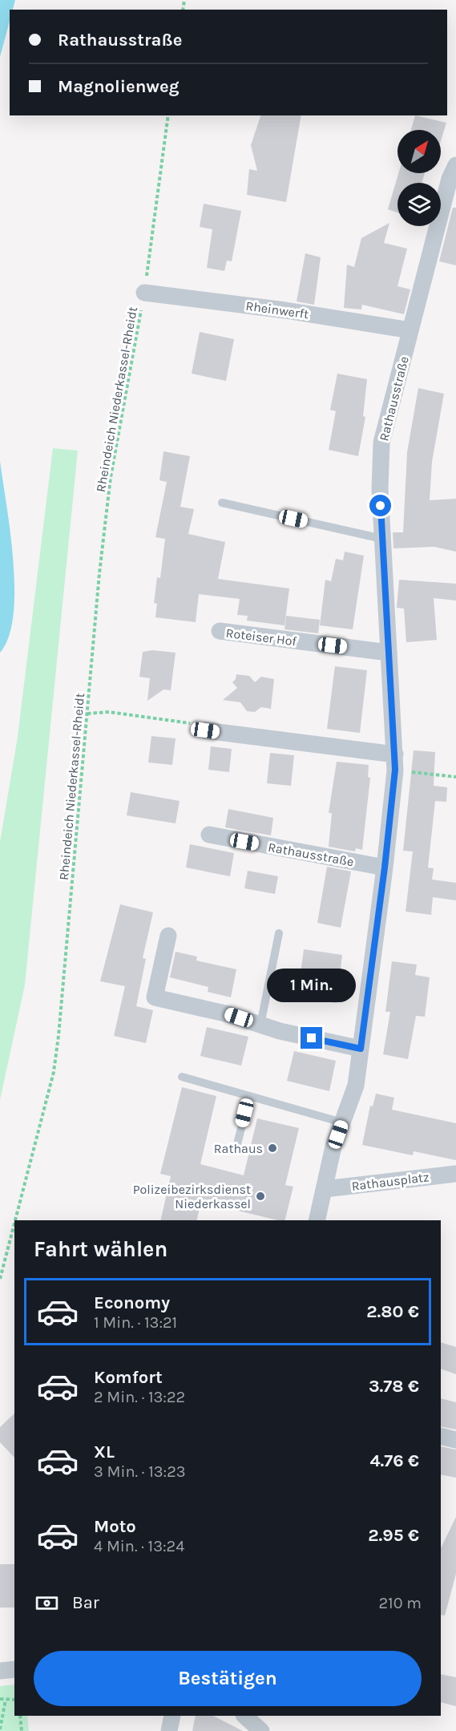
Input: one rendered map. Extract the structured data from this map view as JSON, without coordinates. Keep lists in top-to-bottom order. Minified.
{"streets":{"street":["Rheinwerft","Rathausstraße","Roteiser Hof","Rathausplatz"],"path":["Rheindeich Niederkassel-Rheidt"]},"crossings":[["Rheinwerft","Rathausstraße"],["Rheinwerft","Rheindeich Niederkassel-Rheidt"],["Rathausstraße","Roteiser Hof"],["Rathausstraße","Rathausplatz"]],"places":["Rathaus","Polizeibezirksdienst Niederkassel"],"north":"top right","page":{"banner":["Rathausstraße","Magnolienweg"],"bubble":"1 Min.","heading":"Fahrt wählen","list":[{"name":"Economy","note":"1 Min. · 13:21","value":"2.80 €"},{"name":"Komfort","note":"2 Min. · 13:22","value":"3.78 €"},{"name":"XL","note":"3 Min. · 13:23","value":"4.76 €"},{"name":"Moto","note":"4 Min. · 13:24","value":"2.95 €"}],"pay":["Bar","210 m"],"buttons":"Bestätigen"}}
